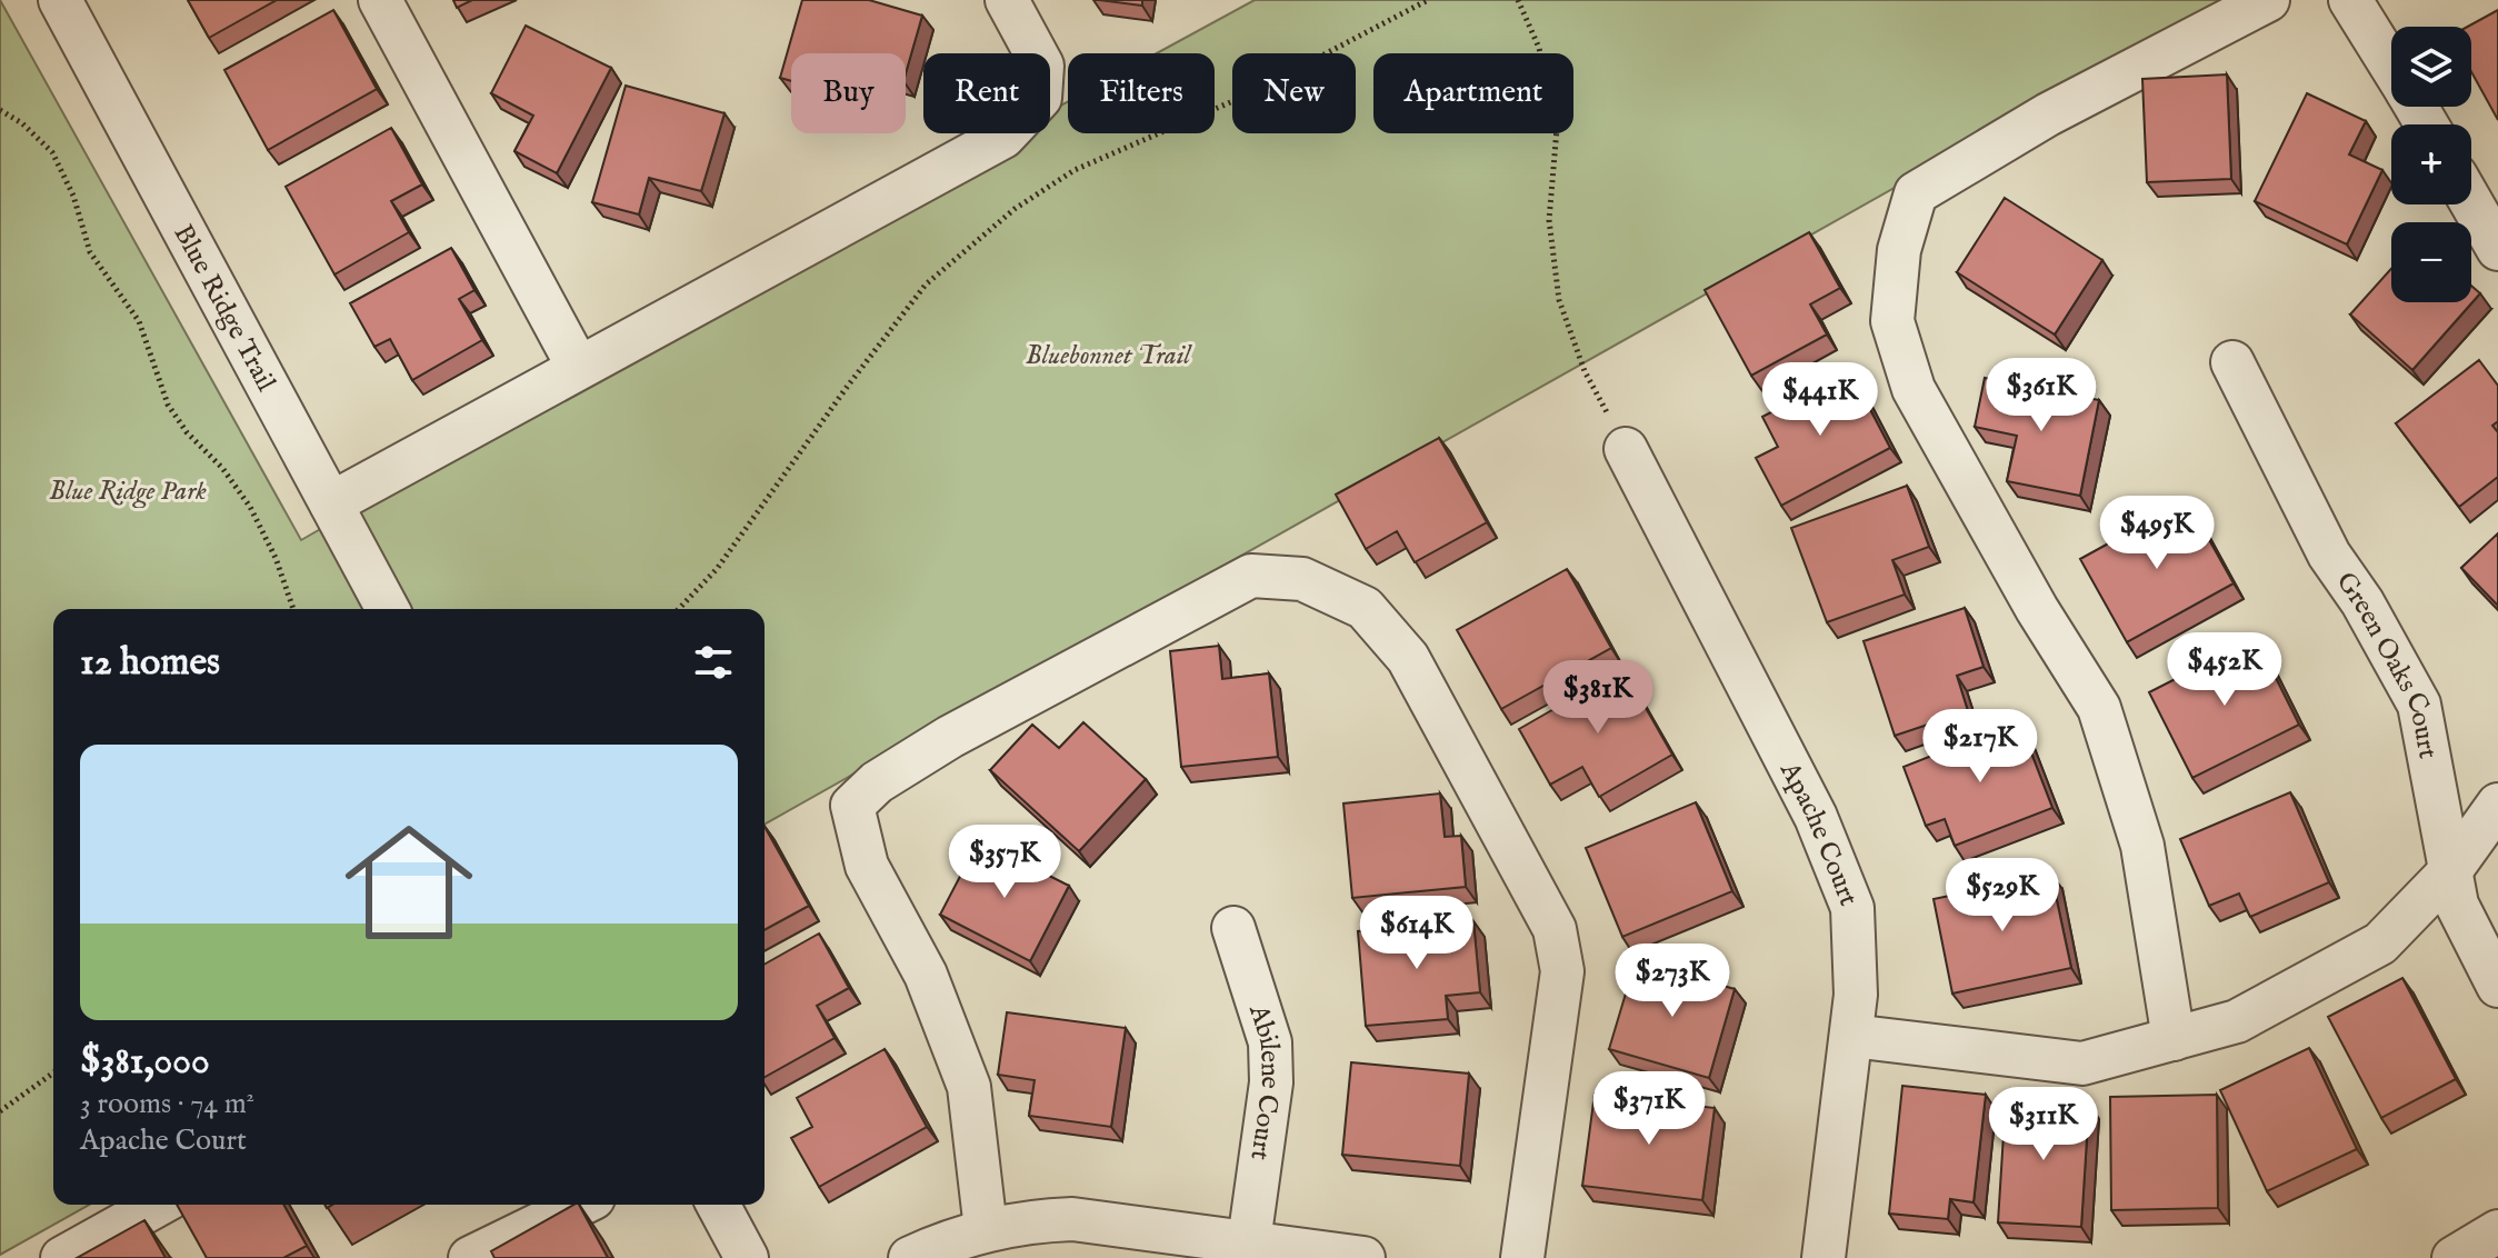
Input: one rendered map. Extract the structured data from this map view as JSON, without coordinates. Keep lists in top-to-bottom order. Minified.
{"streets":{"street":["Blue Ridge Trail","Green Oaks Court","Apache Court","Abilene Court"]},"parks":["Bluebonnet Trail","Blue Ridge Park"],"page":{"map_buttons":["+","−"],"chip":["Buy","Rent","Filters","New","Apartment"],"price":["$361K","$441K","$495K","$452K","$381K","$217K","$357K","$529K","$614K","$273K","$371K","$311K"],"heading":"12 homes","list":[{"name":"$381,000","note":"3 rooms · 74 m² · Apache Court"}]}}
